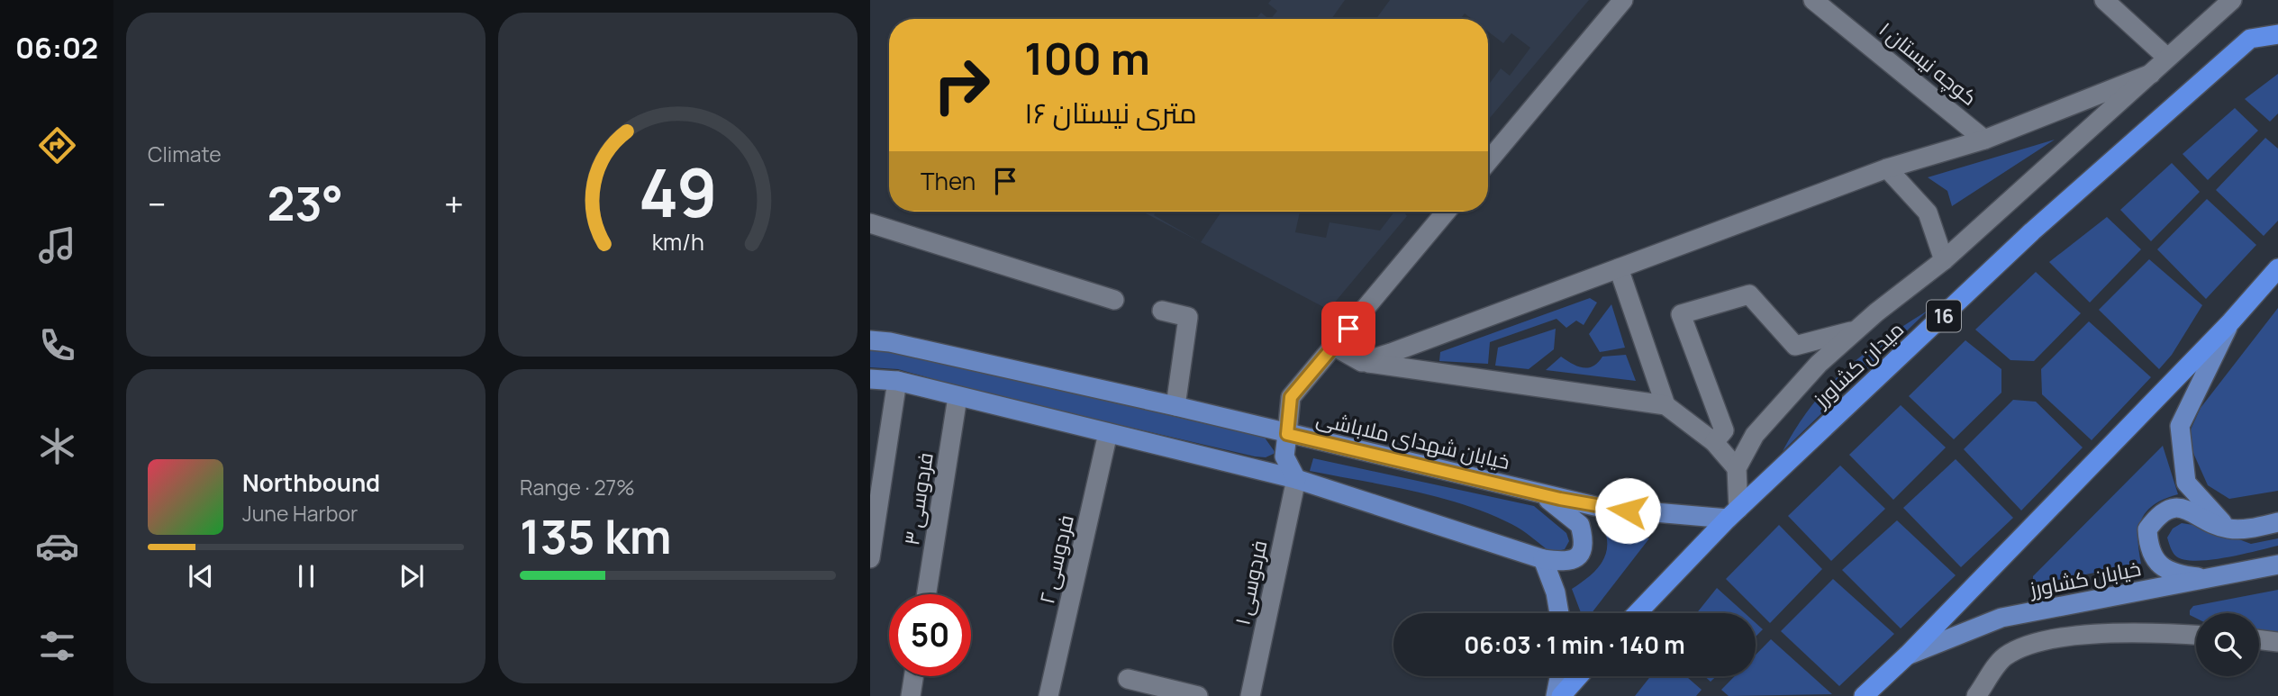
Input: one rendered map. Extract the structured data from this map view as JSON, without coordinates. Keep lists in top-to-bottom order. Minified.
{"streets":{"highway":["16","میدان کشاورز"],"main road":["خیابان شهدای ملاباشی","خیابان کشاورز"],"street":["کوچه نیستان ۱","فردوسی ۳","فردوسی ۲","فردوسی ۱"]},"crossings":[["16","میدان کشاورز"],["میدان کشاورز","خیابان شهدای ملاباشی"]],"page":{"tabs":"06:02","tile":["Climate",["Range · 27%","135 km"]],"turn":["100 m","۱۶ متری نیستان"],"then":"Then","heat":["−","23°","+"],"song":["Northbound","June Harbor"],"limit":"50","trip":"06:03 · 1 min · 140 m","gauge":["49","km/h"]}}
